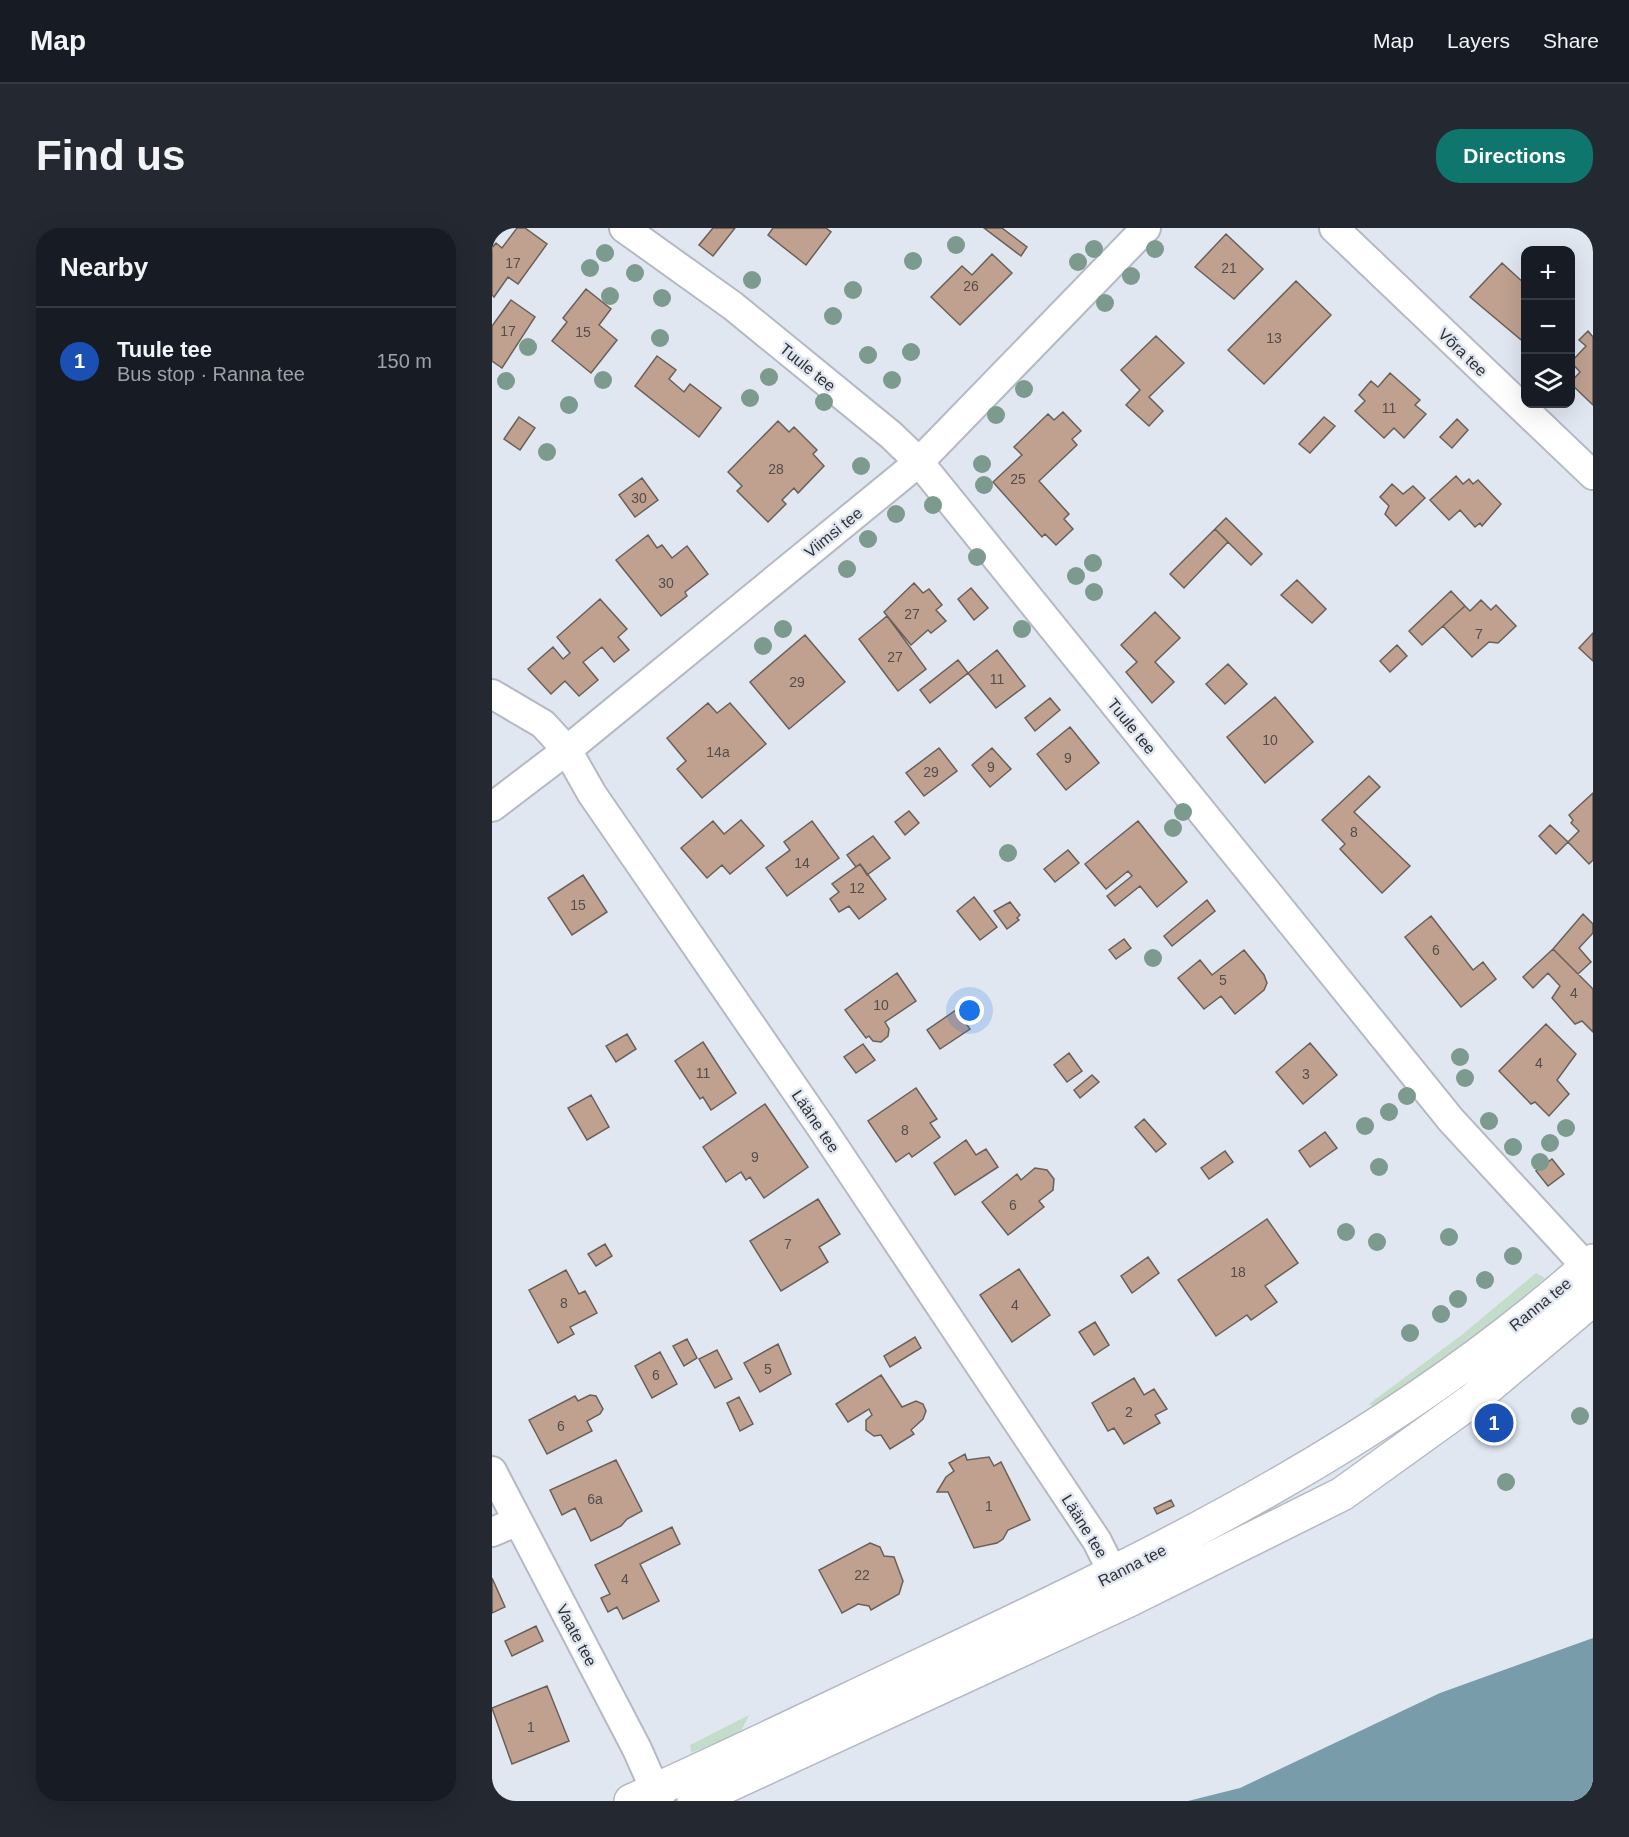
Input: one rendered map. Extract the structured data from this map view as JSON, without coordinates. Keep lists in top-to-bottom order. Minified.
{"streets":{"main road":["Ranna tee"],"street":["Võra tee","Tuule tee","Viimsi tee","Lääne tee","Vaate tee"]},"crossings":[["Tuule tee","Viimsi tee"],["Tuule tee","Ranna tee"],["Viimsi tee","Lääne tee"],["Lääne tee","Ranna tee"],["Ranna tee","Vaate tee"]],"house_numbers":["17","21","26","17","15","13","11","28","25","30","30","27","7","27","11","29","10","14a","9","9","29","8","14","12","15","6","5","4","10","4","11","3","8","9","6","7","18","8","4","5","6","2","6","6a","1","22","4","1"],"page":{"header":"Map","nav":["Map","Layers","Share"],"buttons":"Directions","title":"Find us","heading":"Nearby","map_buttons":["+","−"],"list":[{"mark":"1","name":"Tuule tee","note":"Bus stop · Ranna tee","value":"150 m"}],"pins":"1"}}
